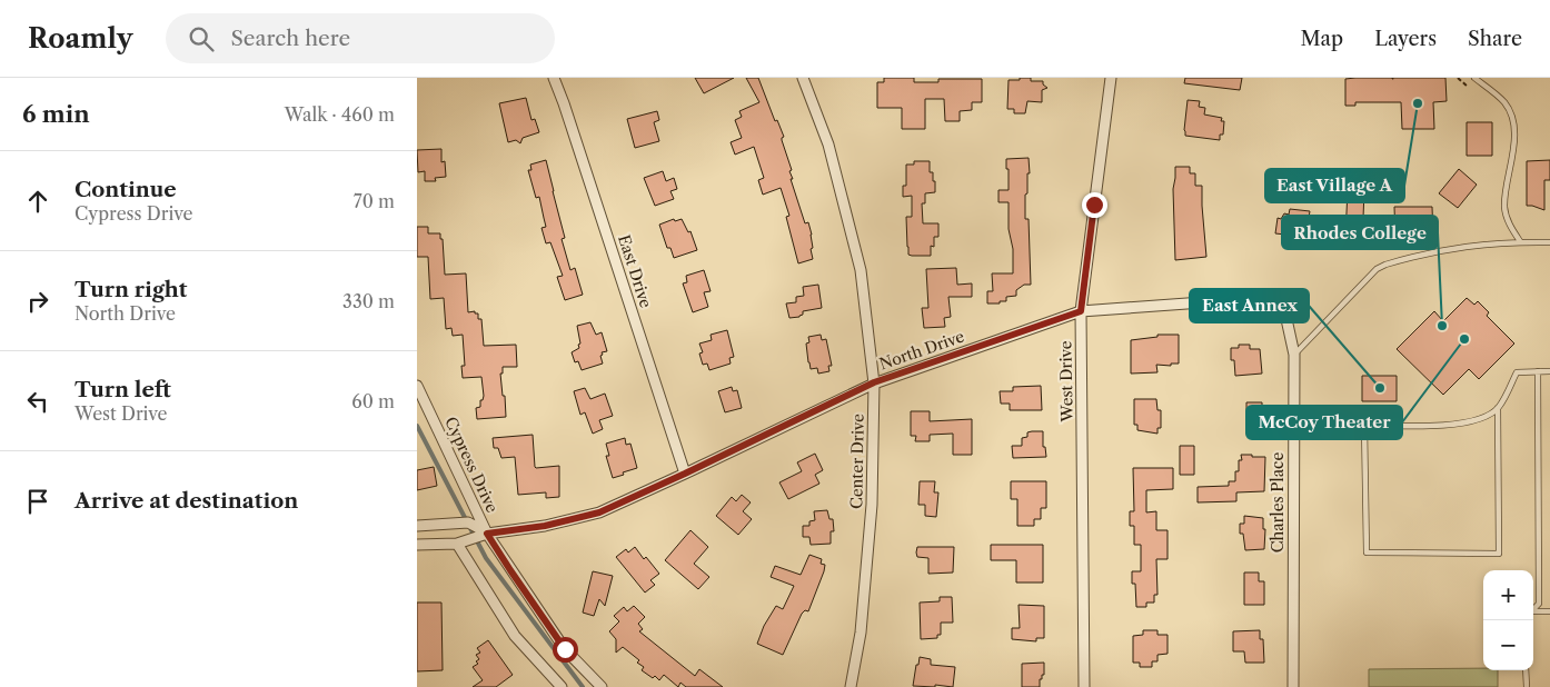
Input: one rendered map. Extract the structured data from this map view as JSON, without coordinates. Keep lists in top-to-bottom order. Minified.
{"streets":{"street":["East Drive","North Drive","West Drive","Center Drive","Cypress Drive","Charles Place"]},"crossings":[["East Drive","North Drive"],["North Drive","West Drive"],["North Drive","Center Drive"],["North Drive","Cypress Drive"],["North Drive","Charles Place"]],"places":["East Village A","Rhodes College","McCoy Theater","East Annex"],"page":{"header":"Roamly","search":"Search here","nav":["Map","Layers","Share"],"heading":["6 min","Walk · 460 m"],"list":[["Continue","Cypress Drive","70 m"],["Turn right","North Drive","330 m"],["Turn left","West Drive","60 m"],"Arrive at destination"],"map_buttons":["+","−"]}}
